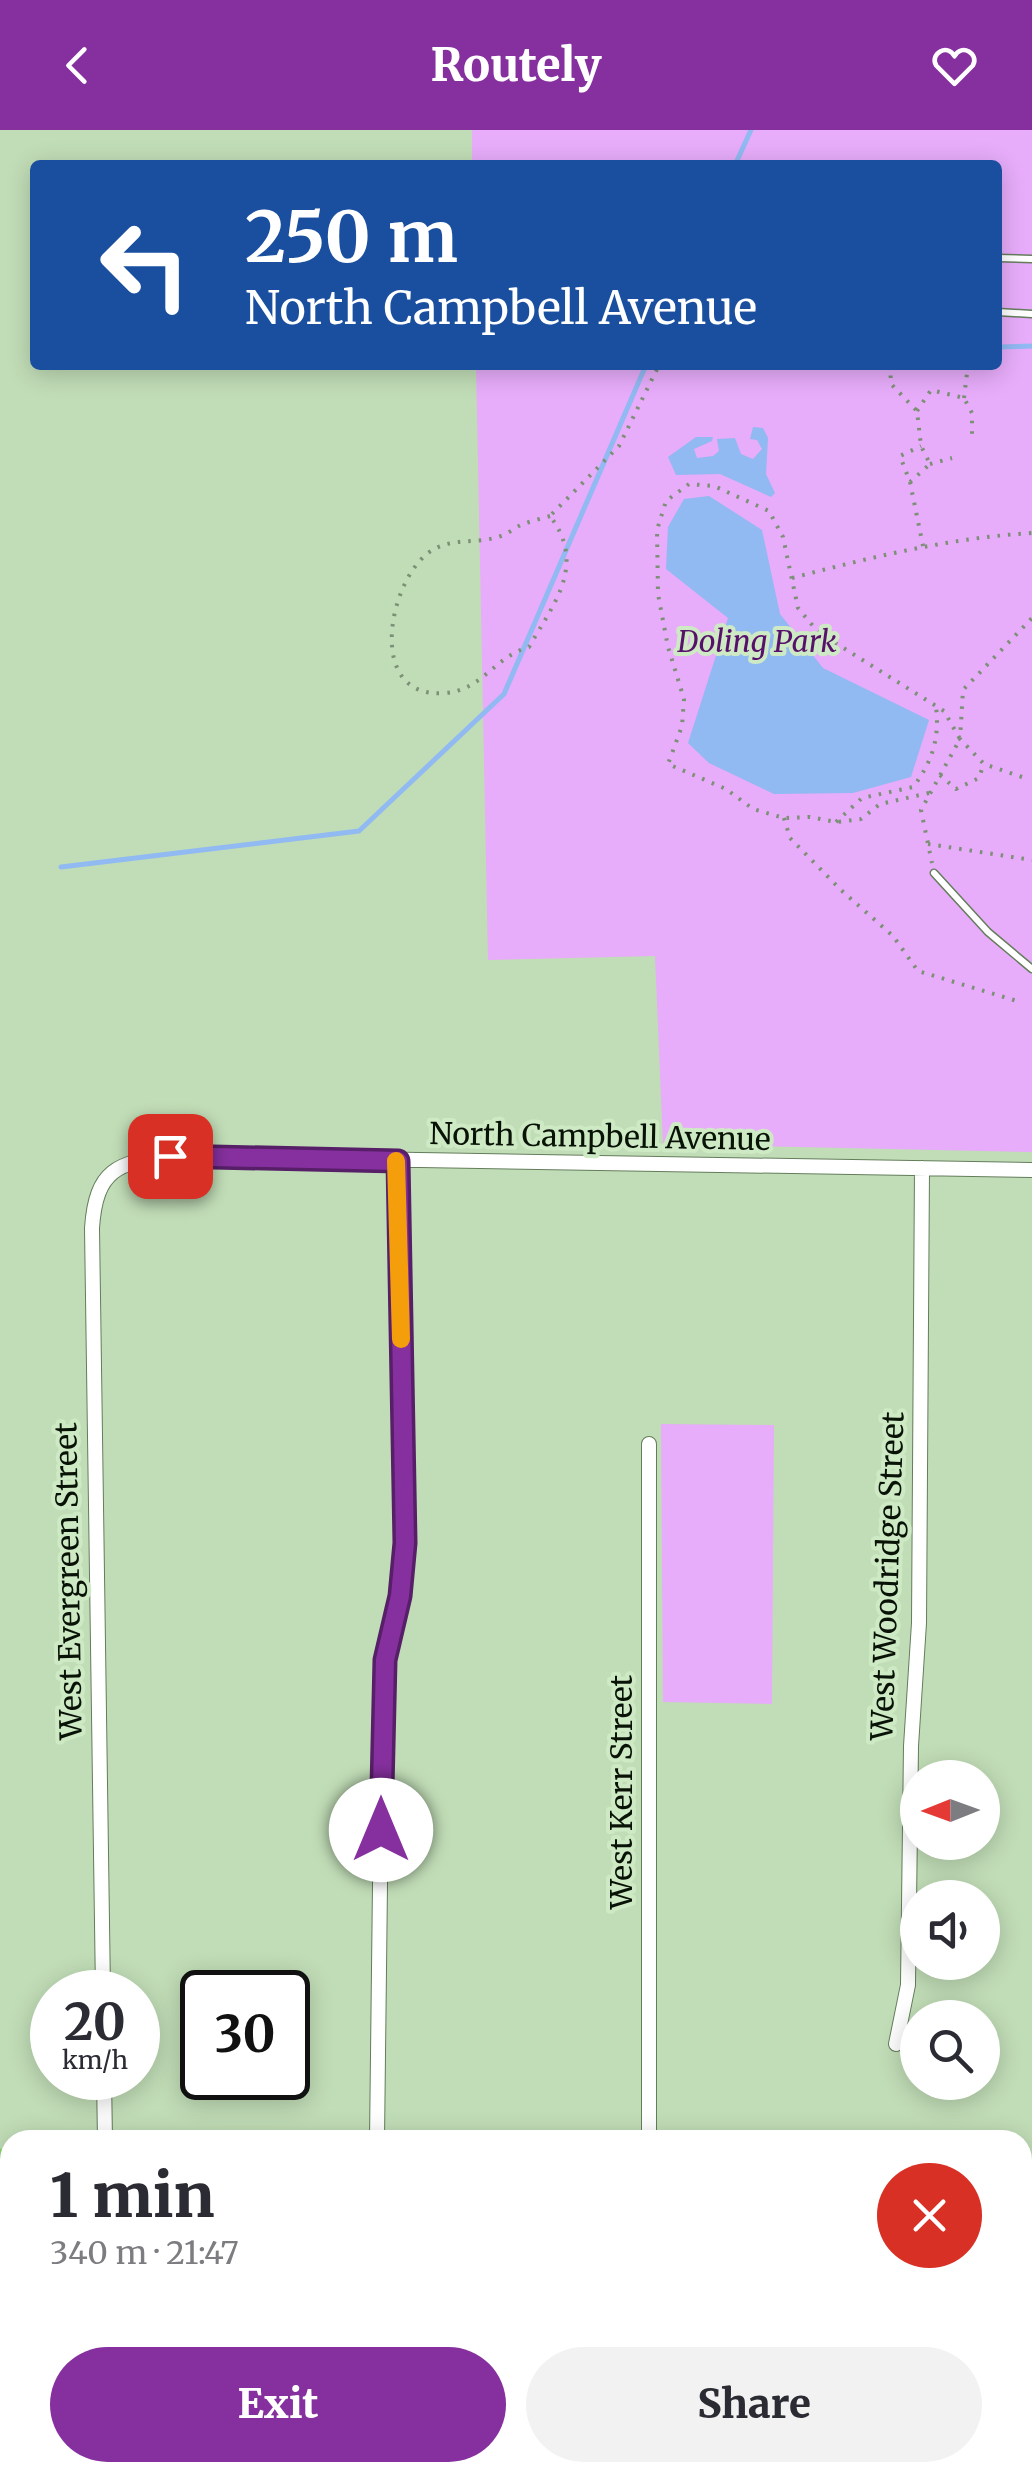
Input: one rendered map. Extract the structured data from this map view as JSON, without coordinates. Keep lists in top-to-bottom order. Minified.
{"streets":{"street":["North Campbell Avenue","West Woodridge Street","West Evergreen Street","West Kerr Street"]},"crossings":[["North Campbell Avenue","West Woodridge Street"],["North Campbell Avenue","West Evergreen Street"]],"parks":["Doling Park"],"north":"left","page":{"header":"Routely","turn":["250 m","North Campbell Avenue"],"speed":"20 km/h","limit":"30","heading":["1 min","340 m · 21:47"],"buttons":["Exit","Share"]}}
